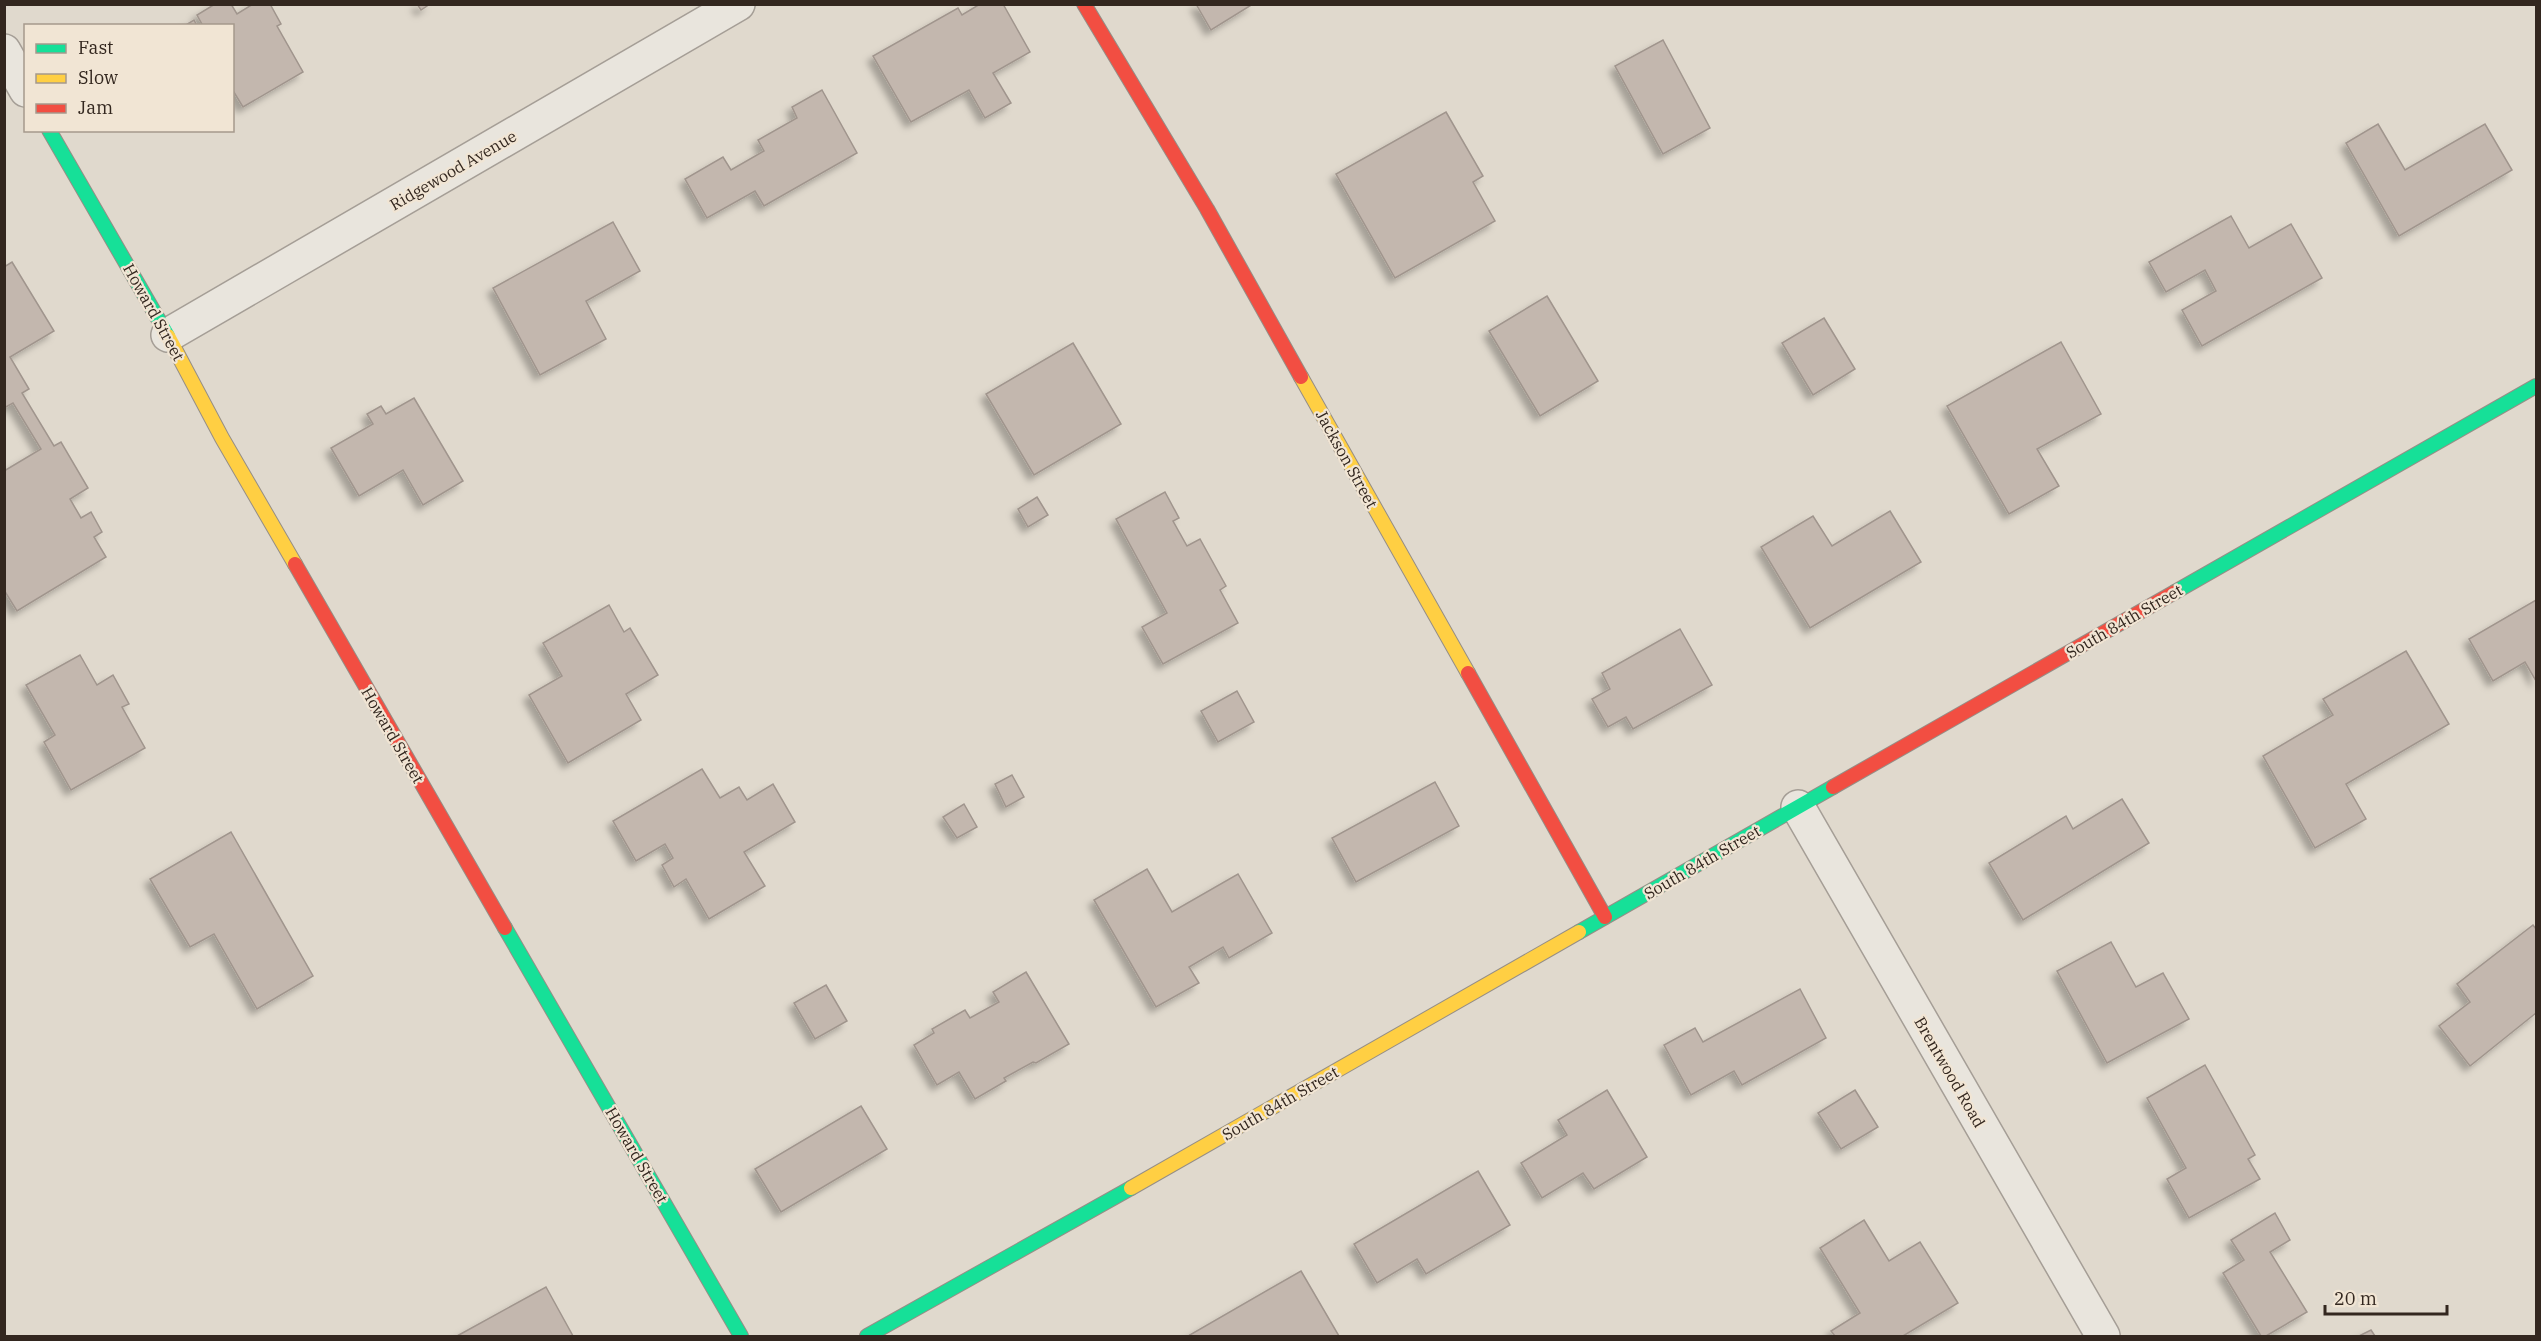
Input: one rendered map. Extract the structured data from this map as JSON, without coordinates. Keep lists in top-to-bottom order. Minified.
{"streets":{"street":["Ridgewood Avenue","Howard Street","Jackson Street","South 84th Street","Brentwood Road"]},"crossings":[["Ridgewood Avenue","Howard Street"],["Jackson Street","South 84th Street"],["South 84th Street","Brentwood Road"]],"legend":["Fast","Slow","Jam"],"scale_bar":"20 m"}
